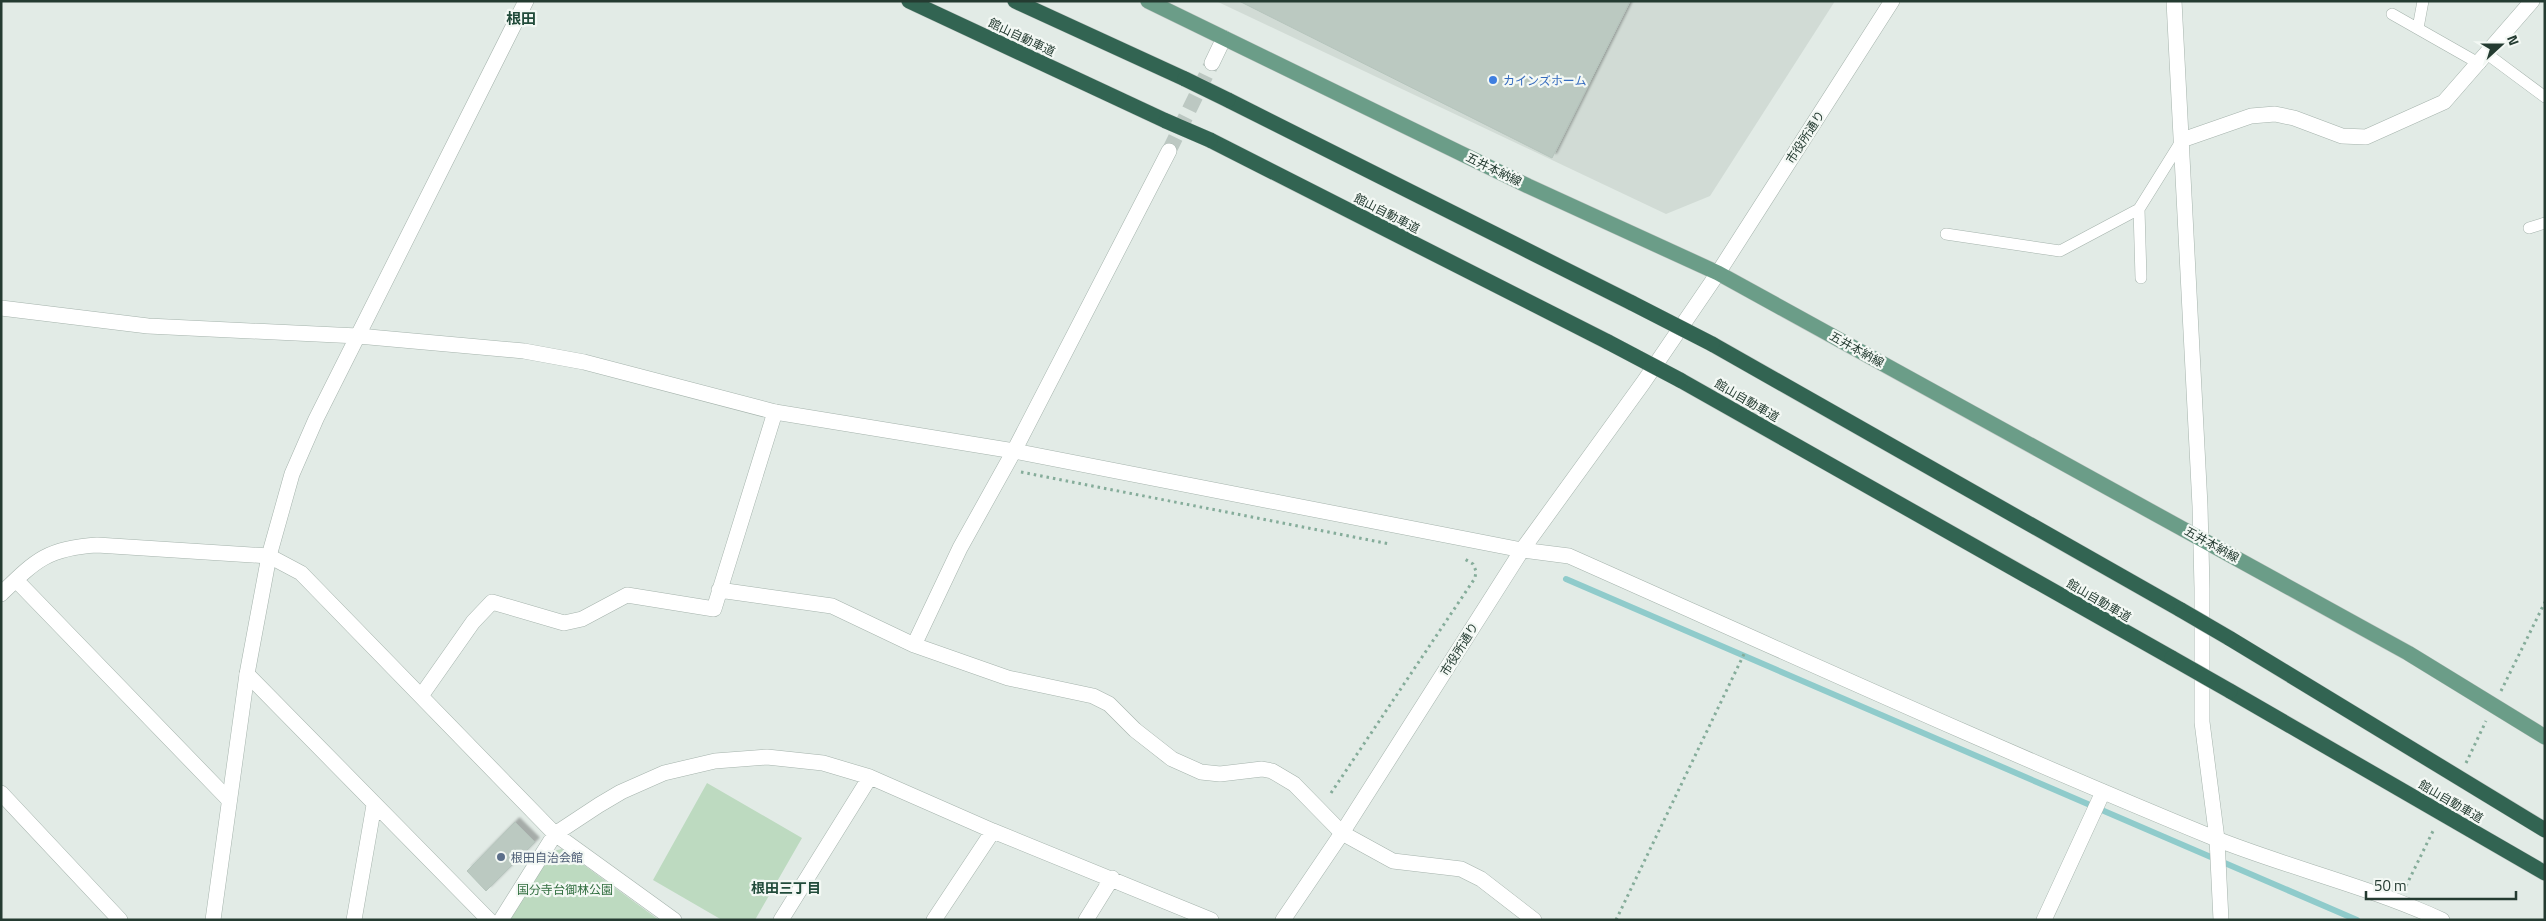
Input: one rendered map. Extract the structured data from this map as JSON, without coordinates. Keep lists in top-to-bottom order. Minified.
{"streets":{"highway":["館山自動車道"],"main road":["五井本納線"],"street":["市役所通り"]},"crossings":[["市役所通り","五井本納線"]],"districts":["根田","根田三丁目"],"parks":["国分寺台御林公園"],"places":["カインズホーム","根田自治会館"],"scale_bar":"50 m","north":"right"}
